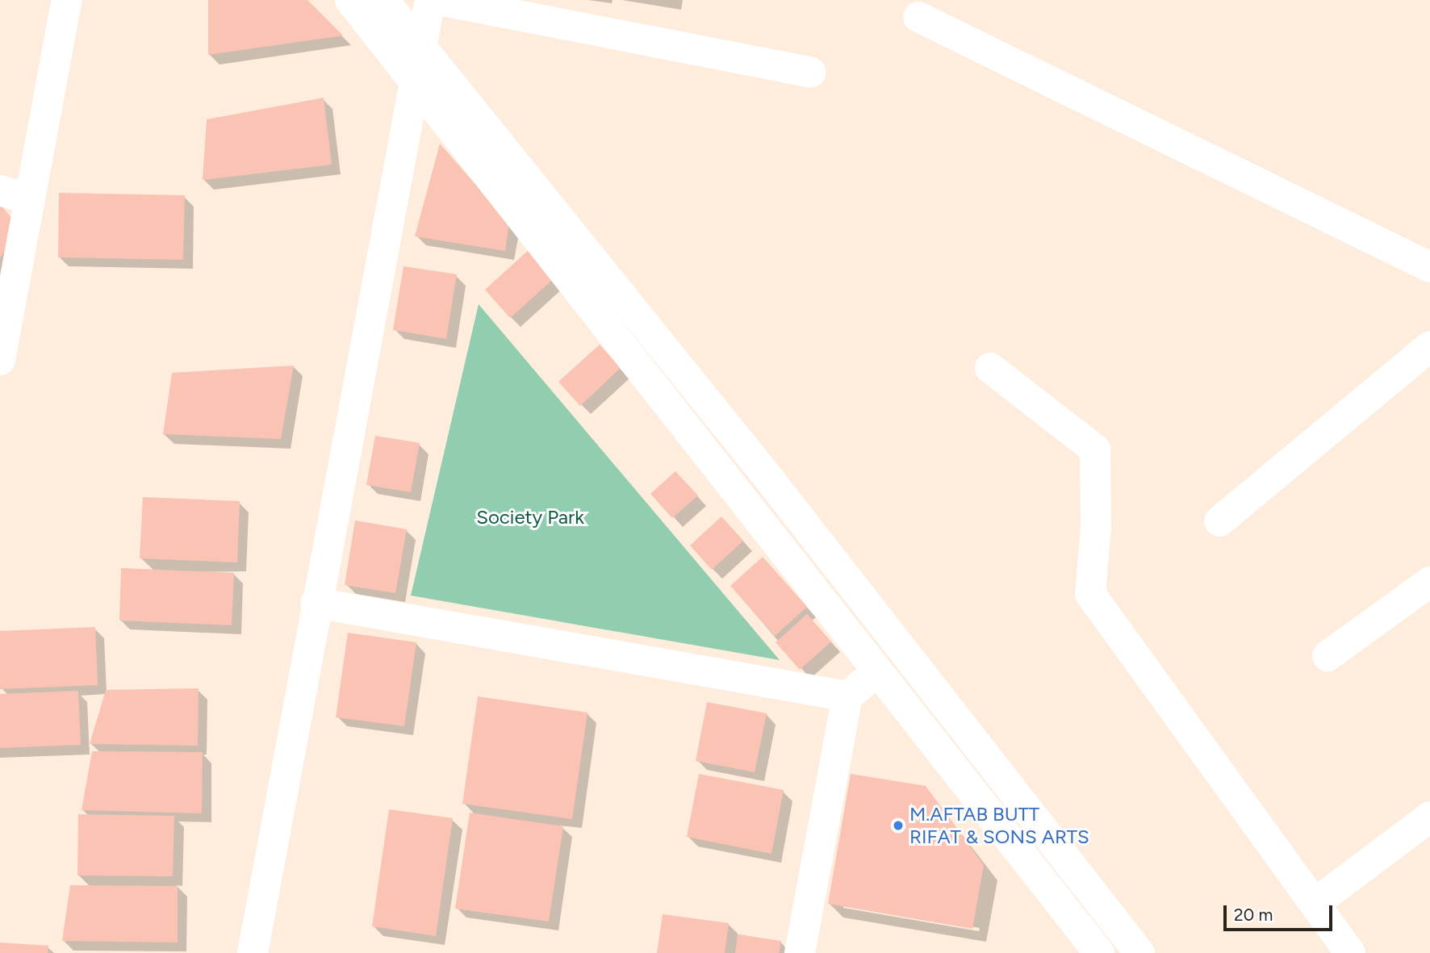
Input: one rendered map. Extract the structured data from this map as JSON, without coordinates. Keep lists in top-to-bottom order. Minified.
{"parks":["Society Park"],"places":["M.AFTAB BUTT RIFAT & SONS ARTS"],"scale_bar":"20 m"}
